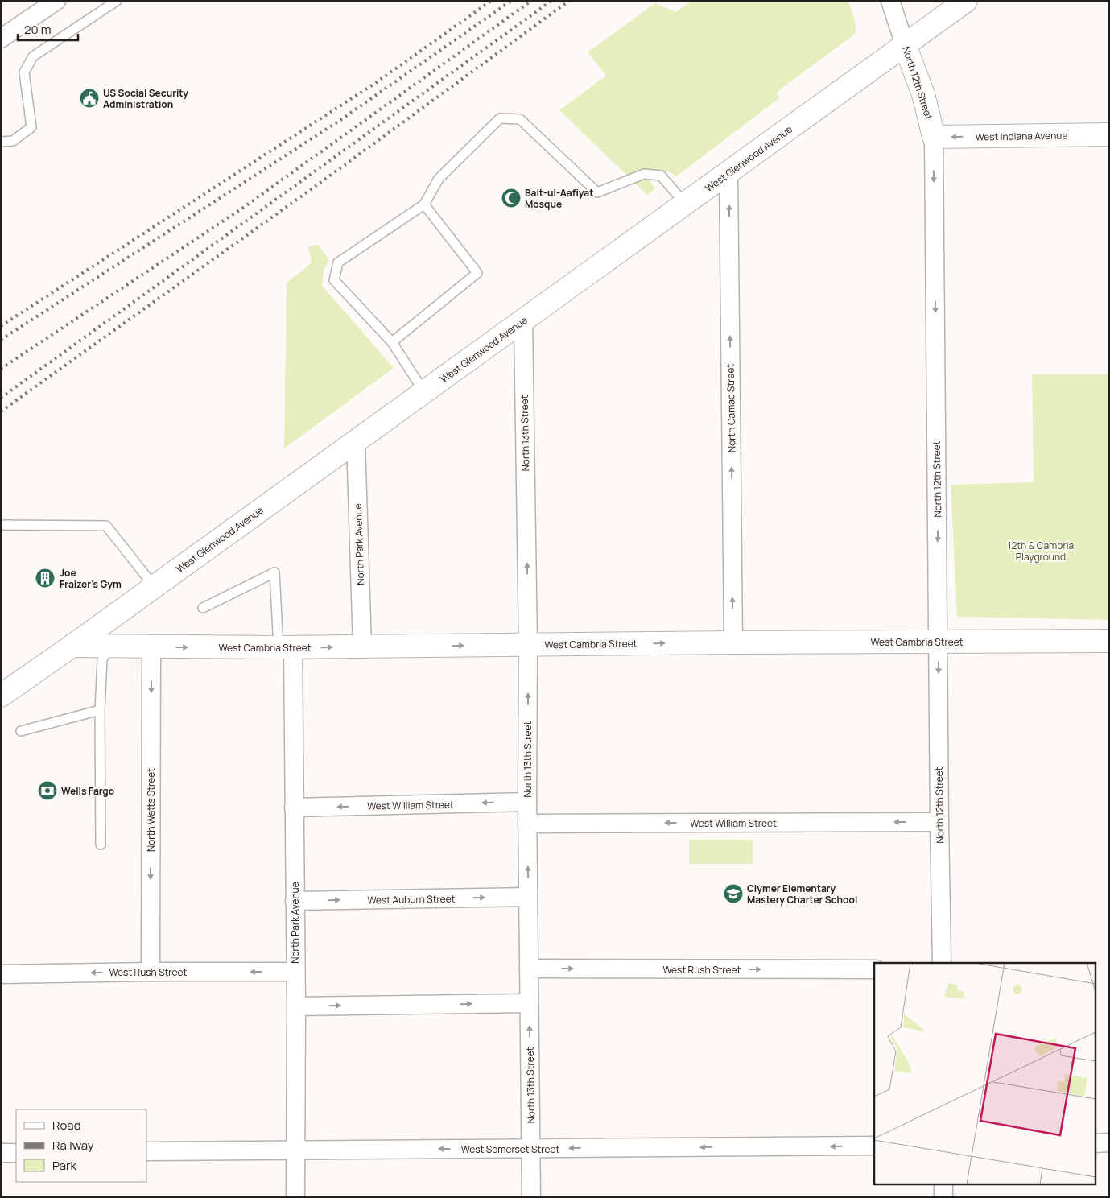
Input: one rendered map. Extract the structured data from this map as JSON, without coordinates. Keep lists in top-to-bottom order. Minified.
{"streets":{"street":["North 12th Street","West Indiana Avenue","West Glenwood Avenue","North Camac Street","North 13th Street","North Park Avenue","West Cambria Street","West William Street","North Watts Street","West Auburn Street","West Rush Street","West Somerset Street"]},"crossings":[["North 12th Street","West Indiana Avenue"],["North 12th Street","West Glenwood Avenue"],["North 12th Street","West Cambria Street"],["North 12th Street","West William Street"],["West Glenwood Avenue","North Camac Street"],["West Glenwood Avenue","North 13th Street"],["West Glenwood Avenue","North Park Avenue"],["West Glenwood Avenue","West Cambria Street"],["North Camac Street","West Cambria Street"],["North 13th Street","West Cambria Street"],["North 13th Street","West William Street"],["North 13th Street","West Auburn Street"],["North 13th Street","West Rush Street"],["North 13th Street","West Somerset Street"],["North Park Avenue","West Cambria Street"],["North Park Avenue","West William Street"],["North Park Avenue","West Auburn Street"],["North Park Avenue","West Rush Street"],["North Park Avenue","West Somerset Street"],["West Cambria Street","North Watts Street"],["North Watts Street","West Rush Street"]],"one_way":["North 12th Street","West Indiana Avenue","North Camac Street","North 13th Street","West Cambria Street","West William Street","North Watts Street"],"parks":["12th & Cambria Playground"],"places":{"public building":["US Social Security Administration"],"mosque":["Bait-ul-Aafiyat Mosque"],"building":["Joe Fraizer's Gym"],"bank":["Wells Fargo"],"school or university":["Clymer Elementary Mastery Charter School"]},"legend":["Road","Railway","Park"],"scale_bar":"20 m"}
